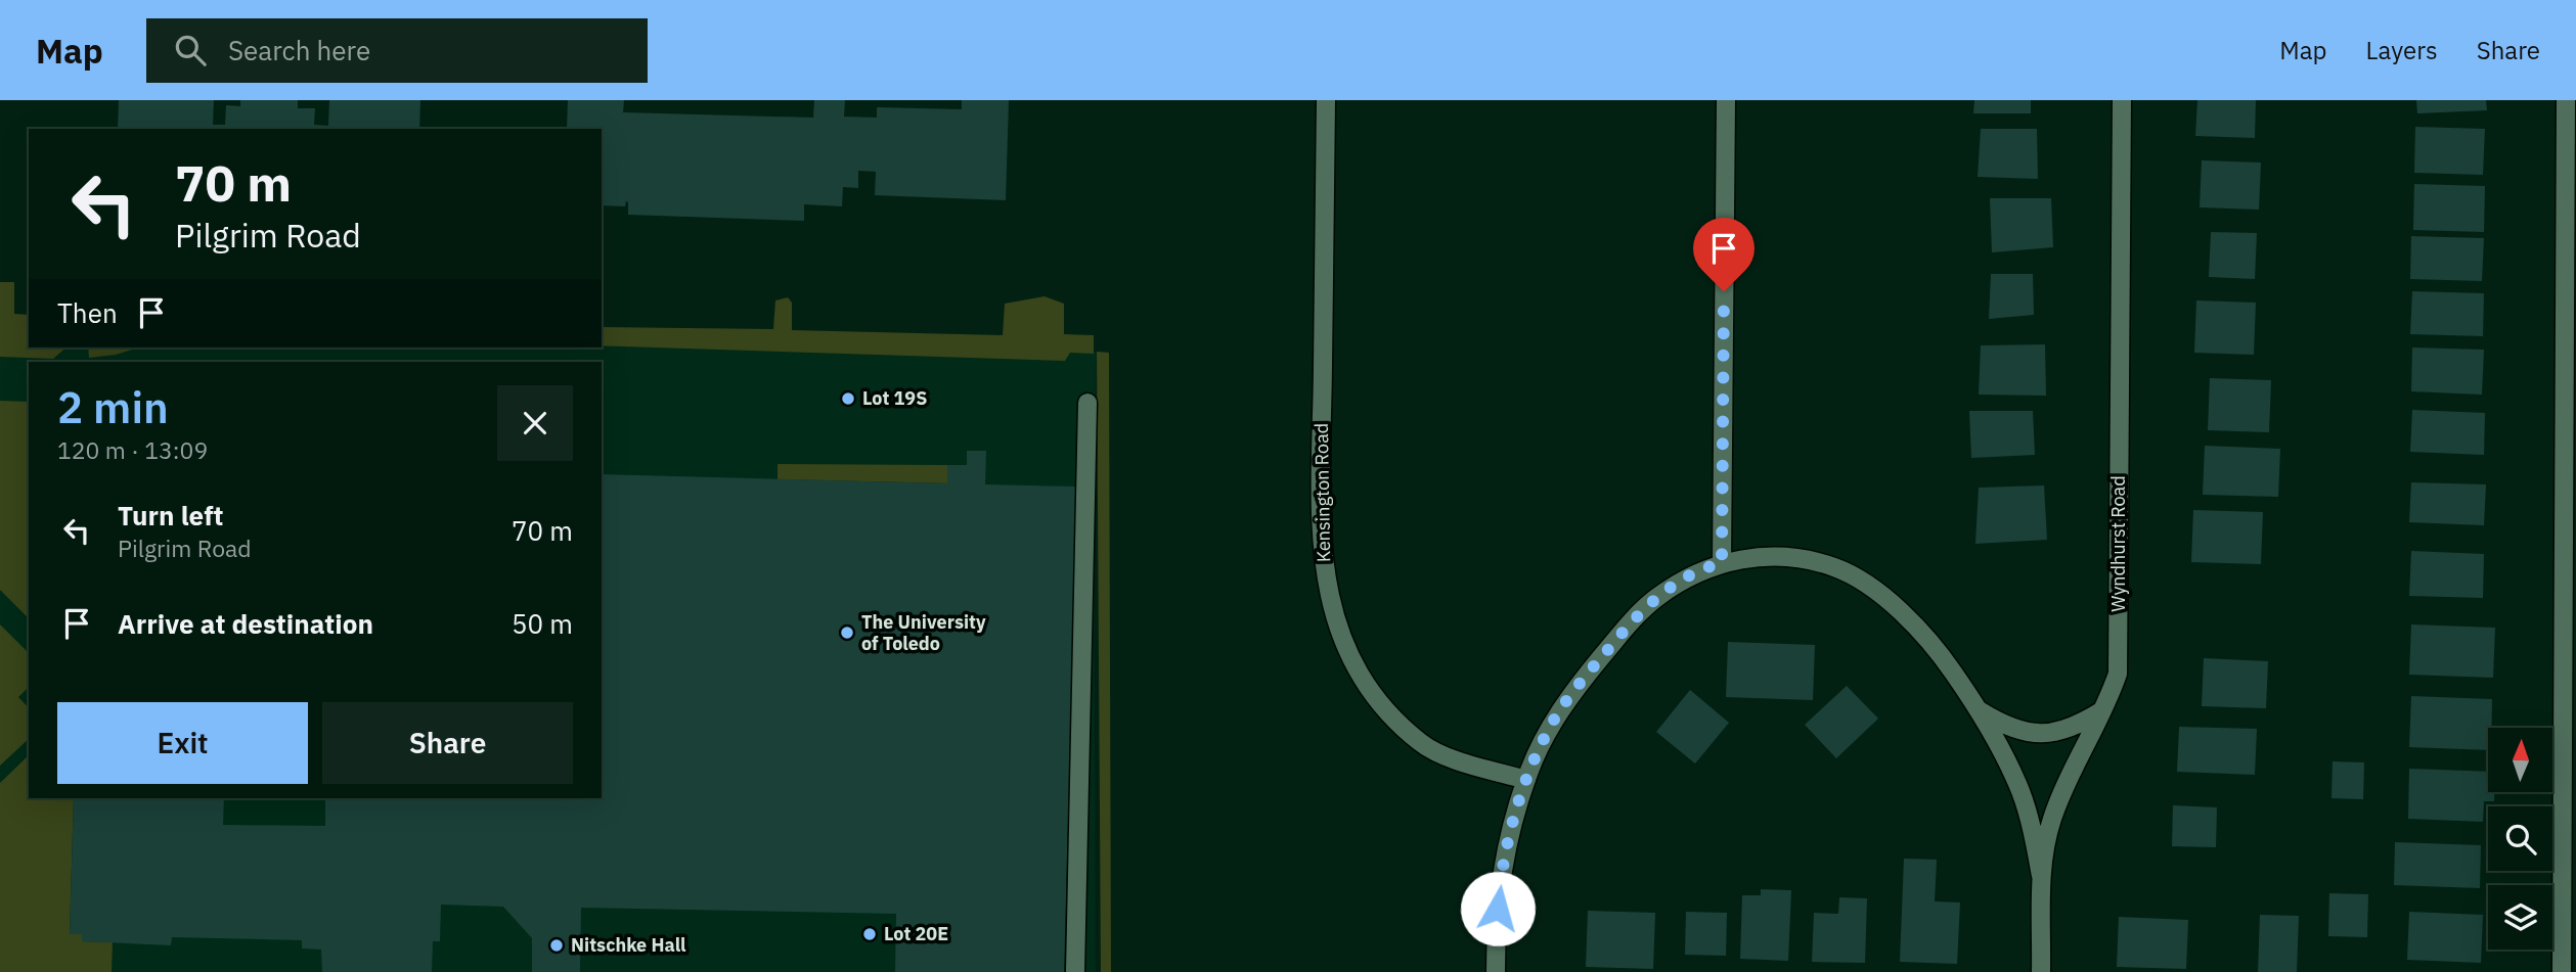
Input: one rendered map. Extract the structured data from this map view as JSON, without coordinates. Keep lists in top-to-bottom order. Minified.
{"streets":{"street":["Kensington Road","Wyndhurst Road"]},"places":["Lot 19S","The University of Toledo","Lot 20E","Nitschke Hall"],"north":"top","page":{"header":"Map","search":"Search here","nav":["Map","Layers","Share"],"turn":["70 m","Pilgrim Road"],"then":"Then","heading":["2 min","120 m · 13:09"],"list":[{"name":"Turn left","note":"Pilgrim Road","value":"70 m"},{"name":"Arrive at destination","value":"50 m"}],"buttons":["Exit","Share"]}}
